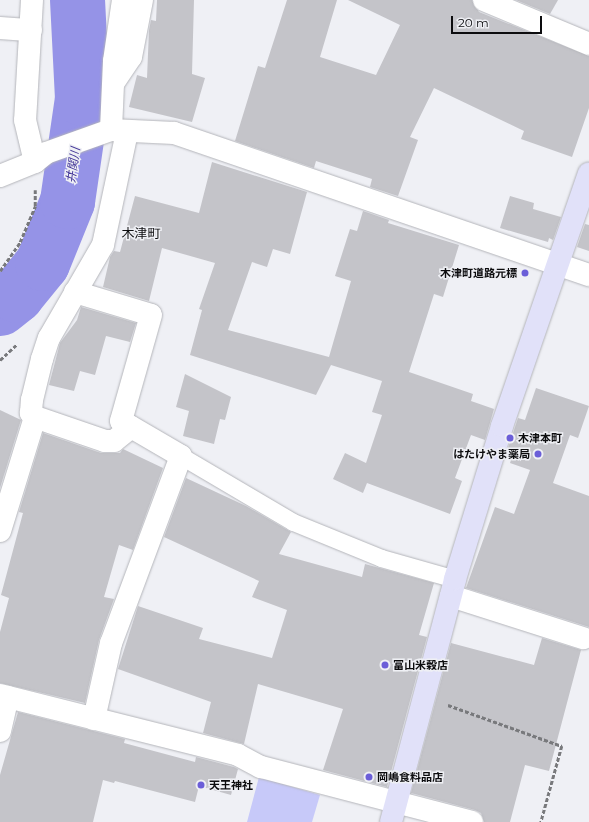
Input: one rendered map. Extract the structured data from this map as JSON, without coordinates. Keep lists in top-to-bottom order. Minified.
{"districts":["木津町"],"water":["井関川"],"places":["木津町道路元標","木津本町","はたけやま薬局","冨山米穀店","岡嶋食料品店","天王神社"],"scale_bar":"20 m"}
